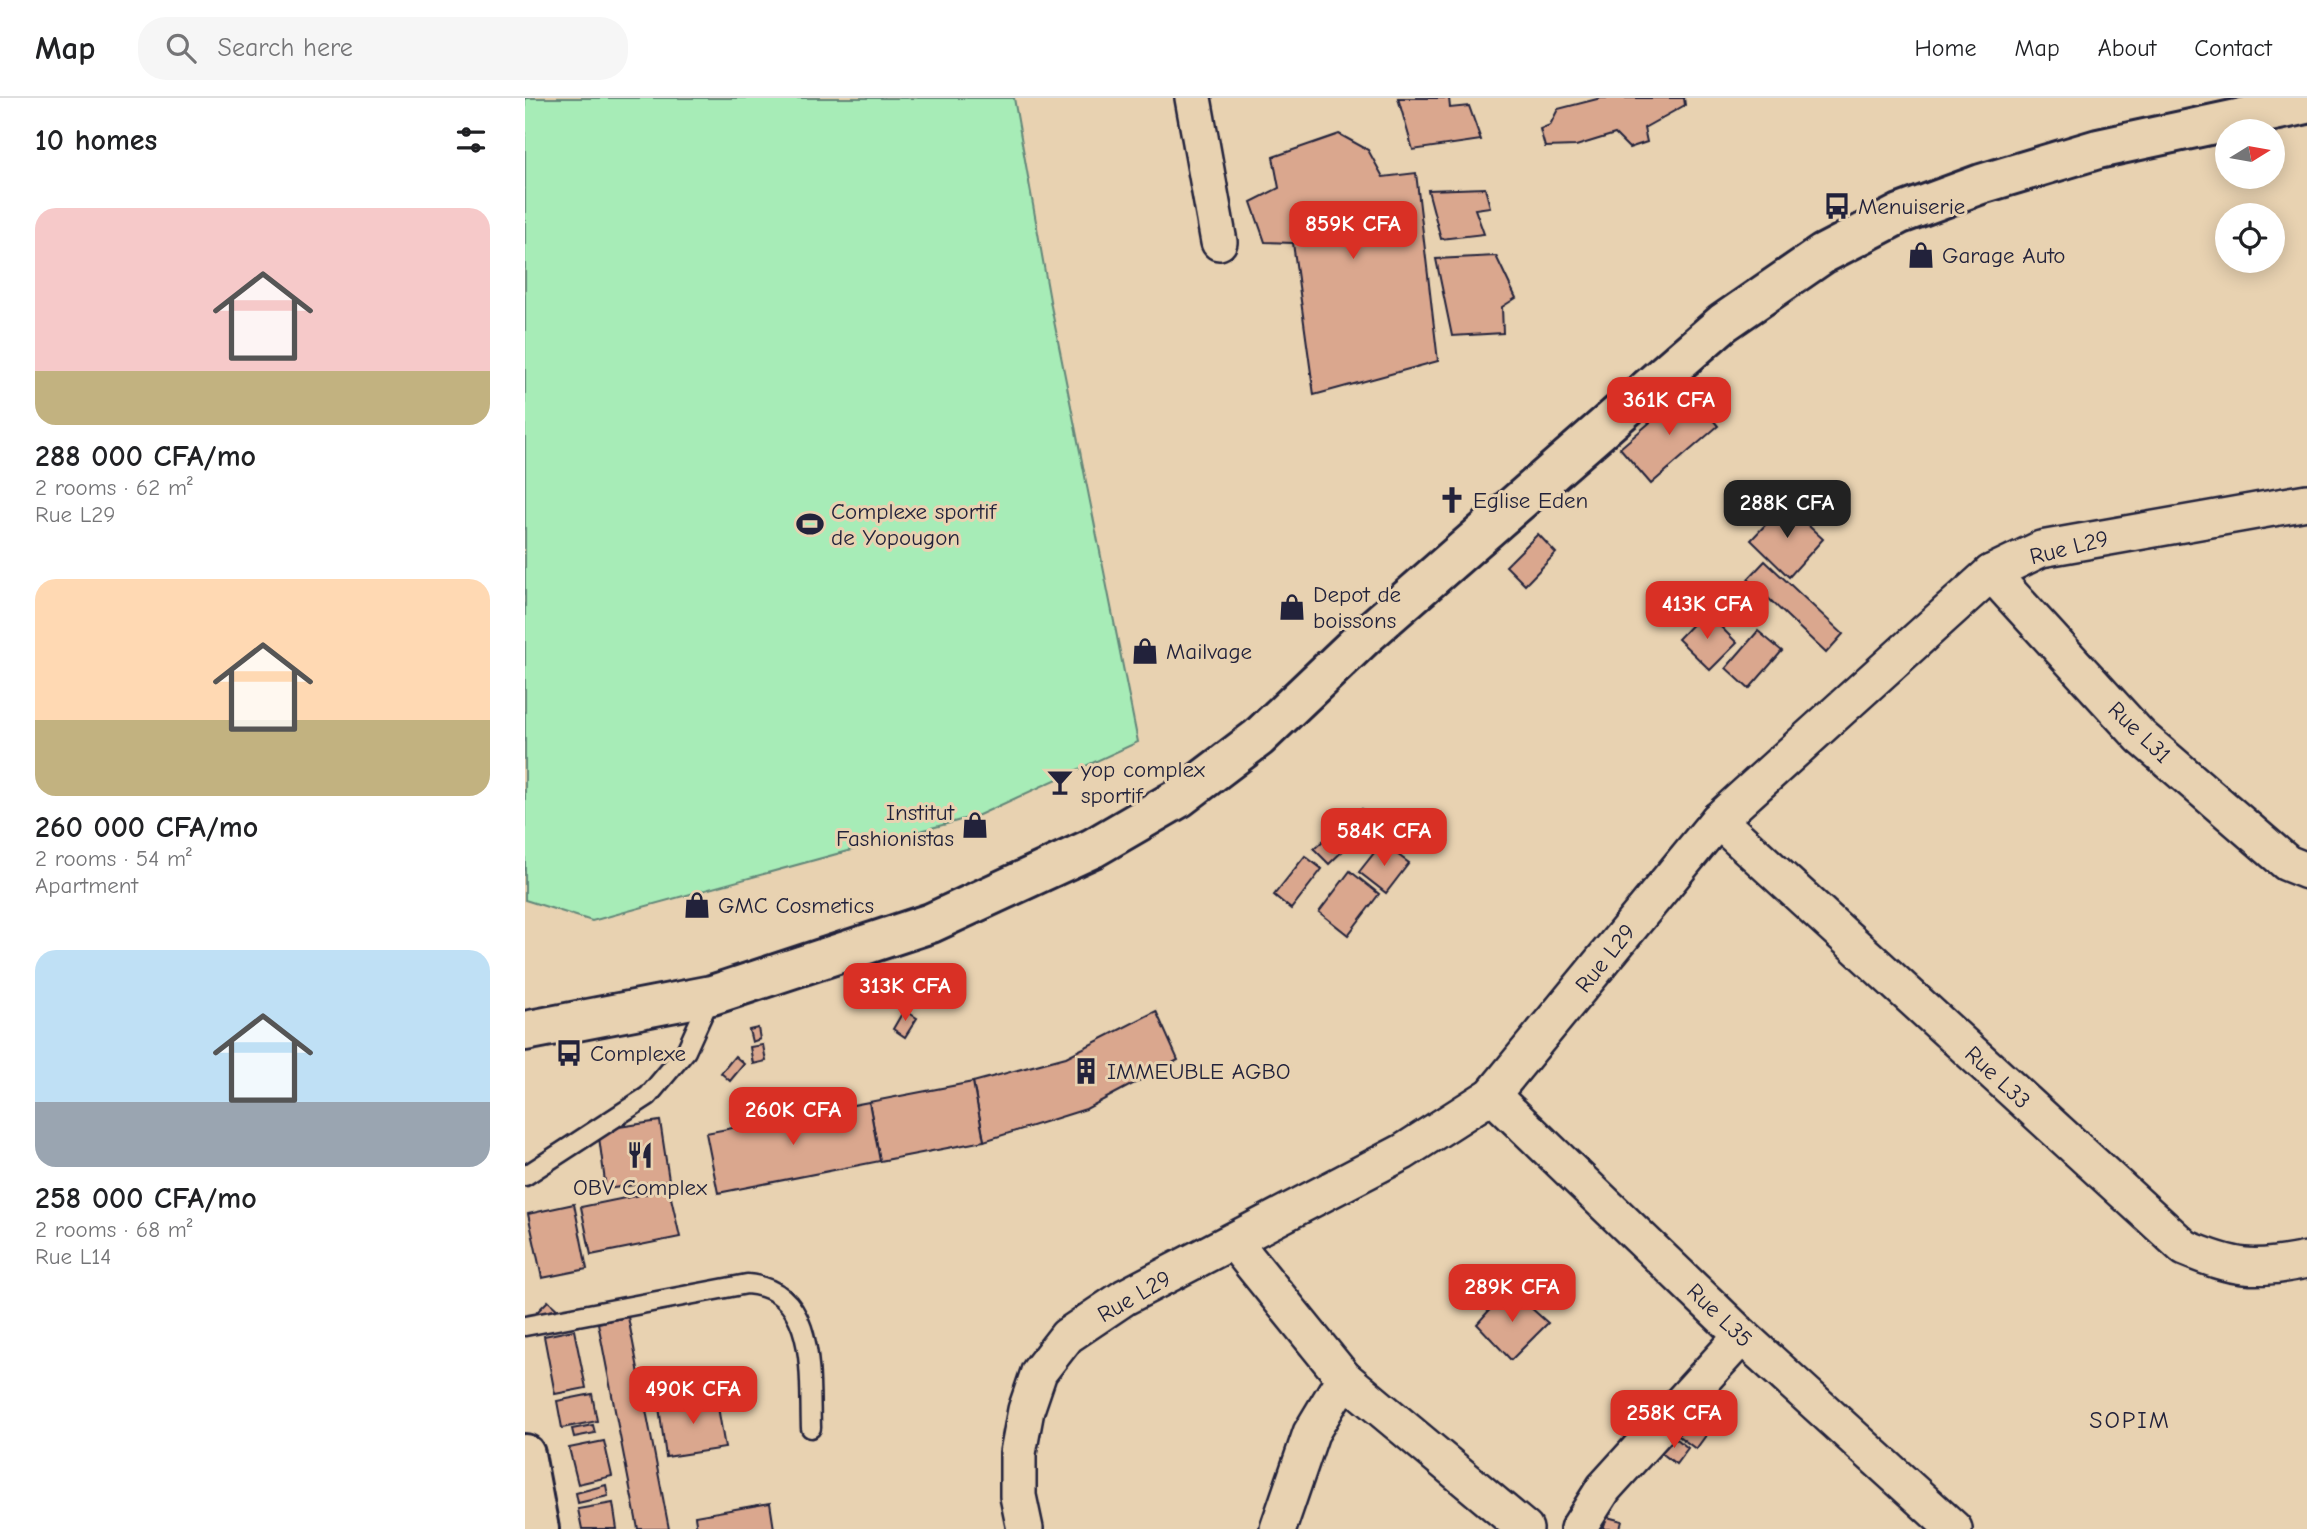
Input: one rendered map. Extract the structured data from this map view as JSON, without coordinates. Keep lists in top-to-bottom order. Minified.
{"streets":{"street":["Rue L29","Rue L31","Rue L33","Rue L35"]},"crossings":[["Rue L29","Rue L31"],["Rue L29","Rue L33"],["Rue L29","Rue L35"]],"districts":["SOPIM"],"places":{"bus stop":["Menuiserie","Complexe"],"shop":["Garage Auto","Depot de boissons","Mailvage","Institut Fashionistas","GMC Cosmetics"],"church":["Eglise Eden"],"sports":["Complexe sportif de Yopougon"],"bar":["yop complex sportif"],"building":["IMMEUBLE AGBO"],"restaurant":["OBV Complex"]},"north":"right","page":{"header":"Map","search":"Search here","nav":["Home","Map","About","Contact"],"heading":"10 homes","list":[{"name":"288 000 CFA/mo","note":"2 rooms · 62 m² · Rue L29"},{"name":"260 000 CFA/mo","note":"2 rooms · 54 m² · Apartment"},{"name":"258 000 CFA/mo","note":"2 rooms · 68 m² · Rue L14"}],"price":["859K CFA","361K CFA","288K CFA","413K CFA","584K CFA","313K CFA","260K CFA","289K CFA","490K CFA","258K CFA"]}}
